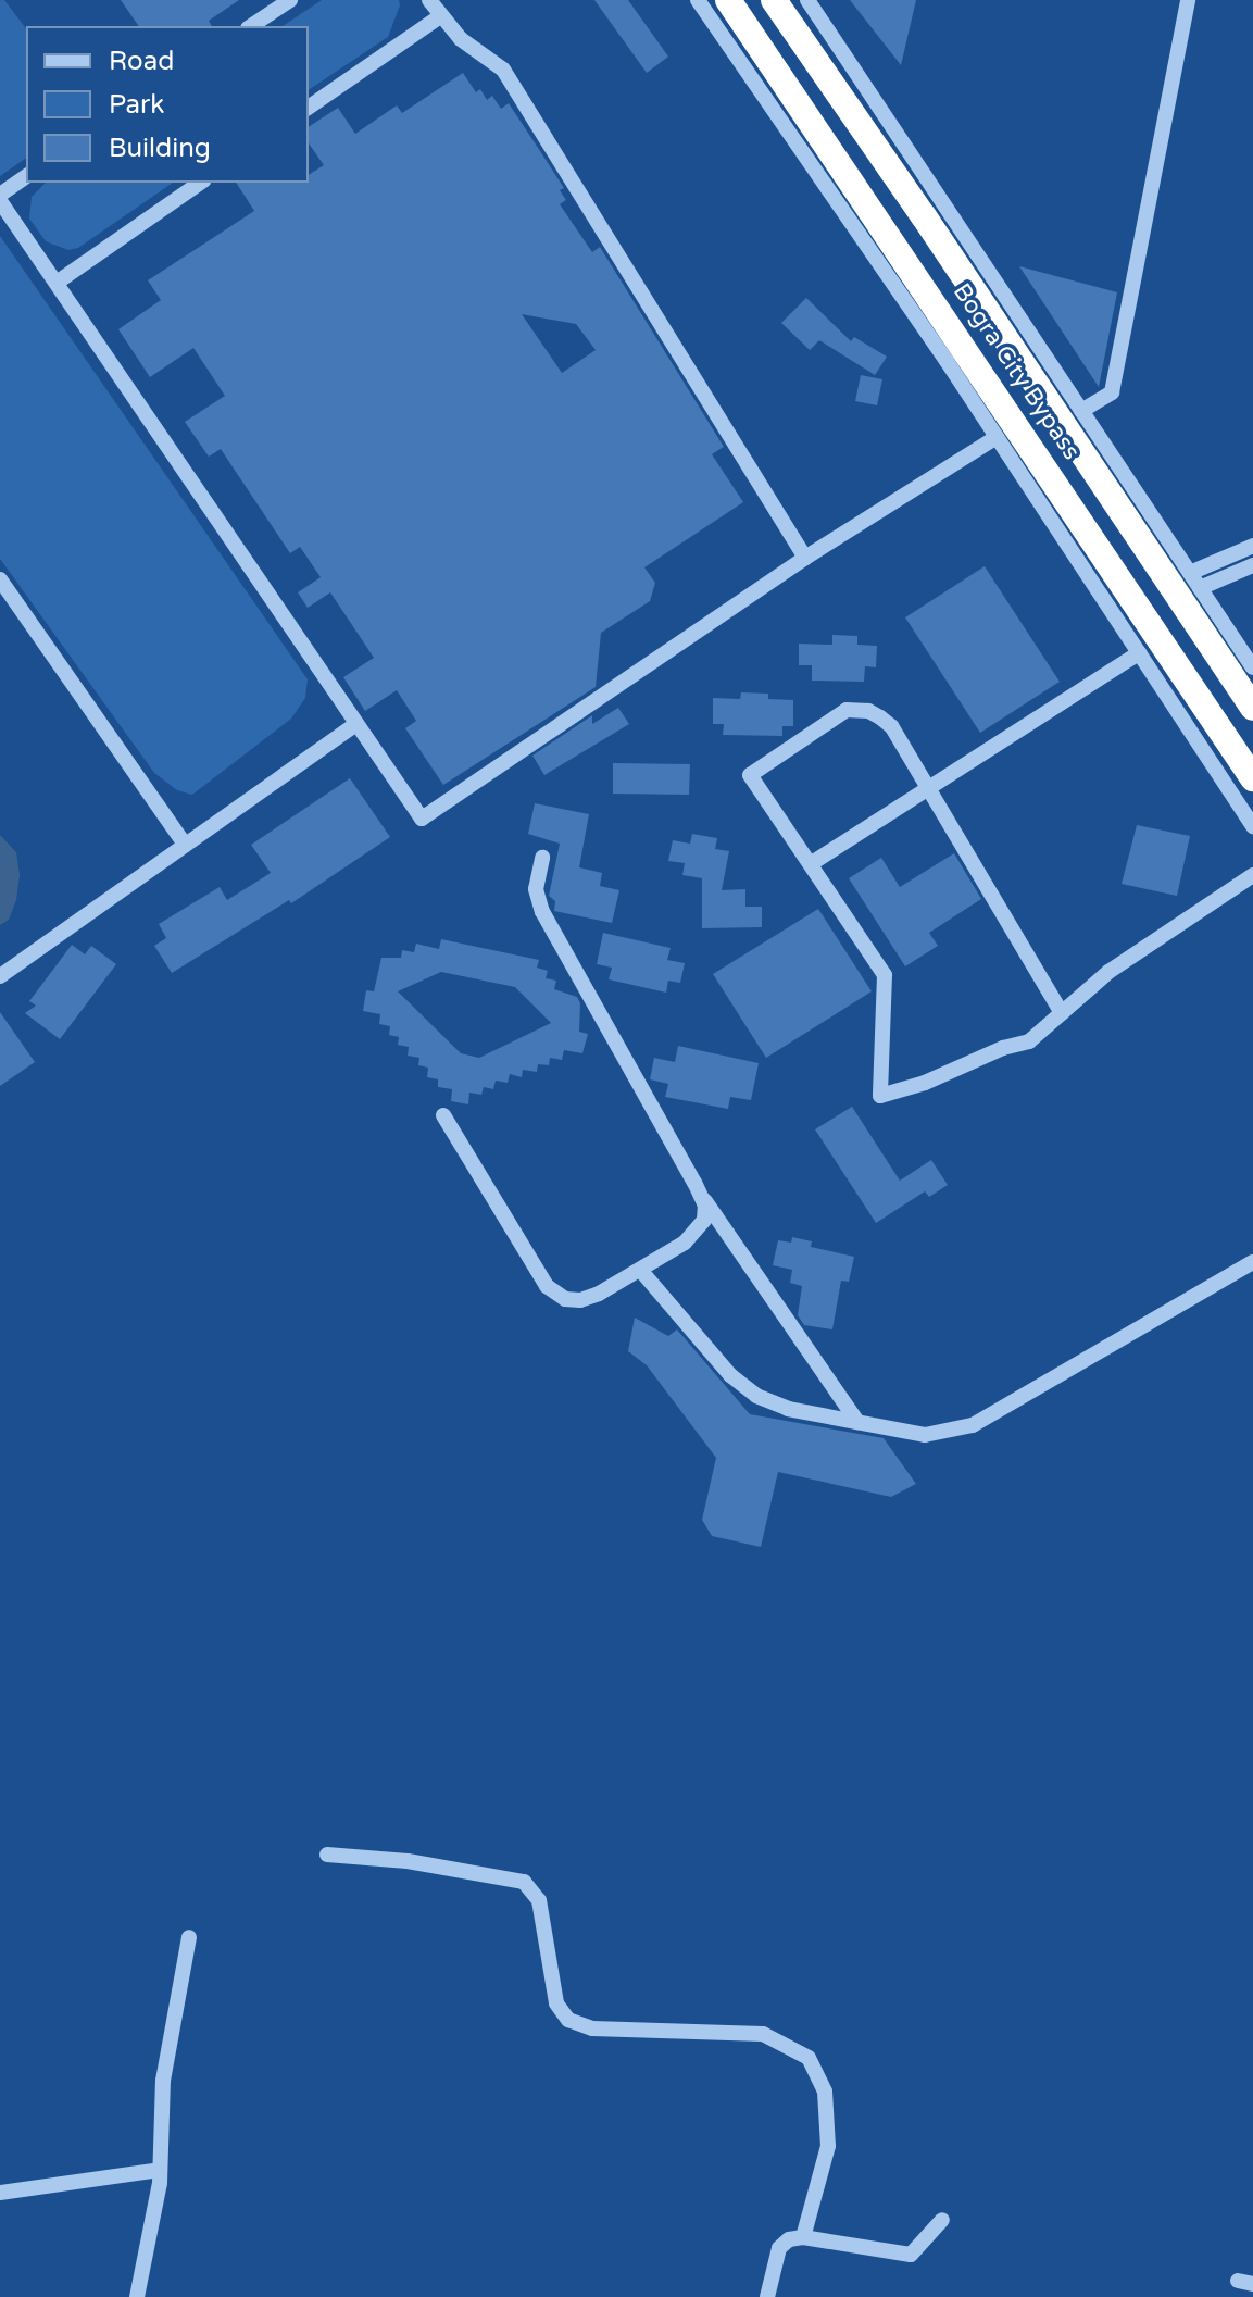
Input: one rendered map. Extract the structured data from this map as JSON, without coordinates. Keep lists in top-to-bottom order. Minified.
{"streets":{"highway":["Bogra City Bypass"]},"legend":["Road","Park","Building"]}
